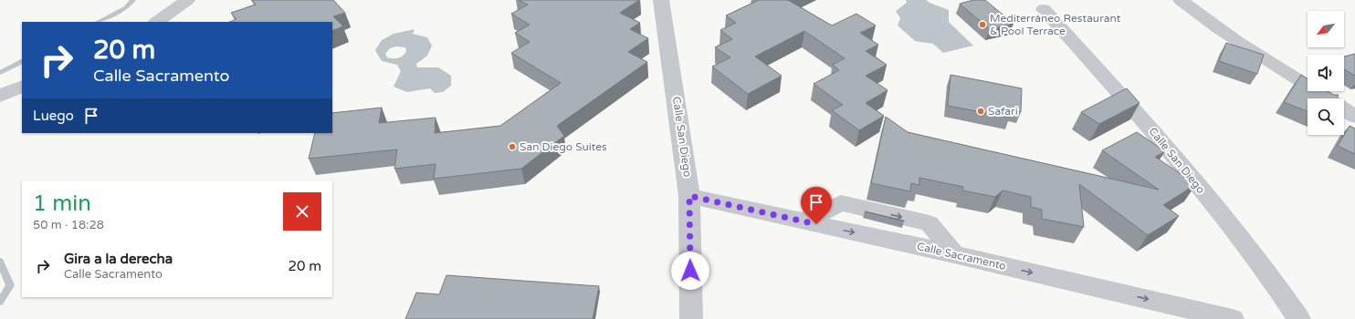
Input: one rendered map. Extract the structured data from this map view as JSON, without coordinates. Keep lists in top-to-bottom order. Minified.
{"streets":{"street":["Calle San Diego","Calle Sacramento"]},"crossings":[["Calle San Diego","Calle Sacramento"]],"one_way":["Calle Sacramento"],"places":["Mediterráneo Restaurant & Pool Terrace","Safari","San Diego Suites"],"north":"bottom left","page":{"turn":["20 m","Calle Sacramento"],"then":"Luego","heading":["1 min","50 m · 18:28"],"list":[{"name":"Gira a la derecha","note":"Calle Sacramento","value":"20 m"}]}}
